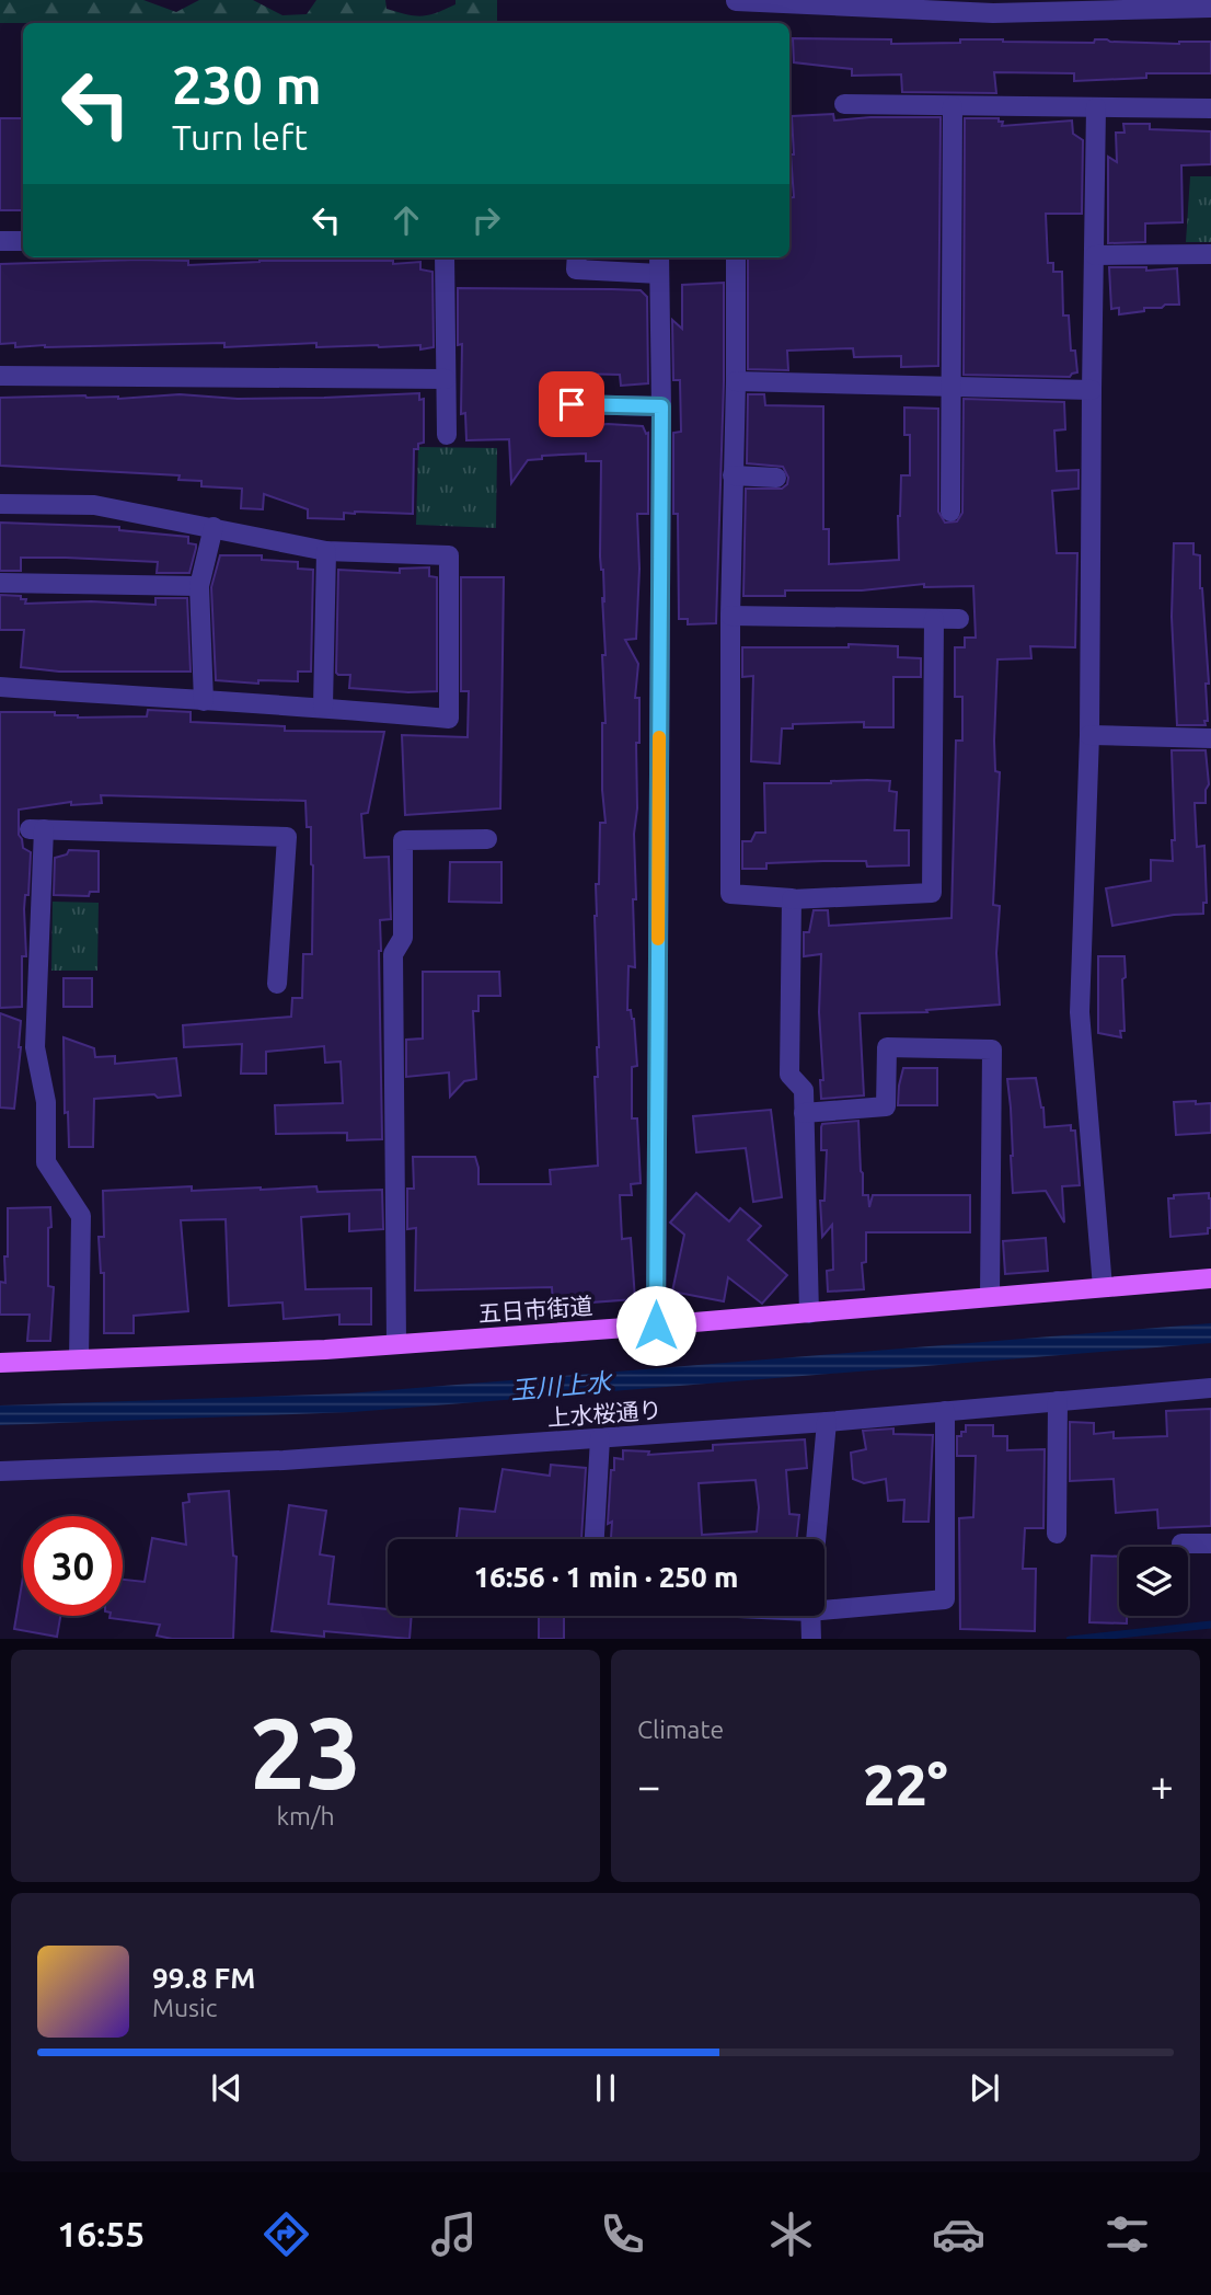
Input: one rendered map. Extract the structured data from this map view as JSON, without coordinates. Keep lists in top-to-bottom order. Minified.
{"streets":{"main road":["五日市街道"],"street":["上水桜通り"]},"water":["玉川上水"],"page":{"turn":["230 m","Turn left"],"limit":"30","trip":"16:56 · 1 min · 250 m","tile":[["23","km/h"],"Climate"],"heat":["−","22°","+"],"song":["99.8 FM","Music"],"tabs":"16:55"}}
